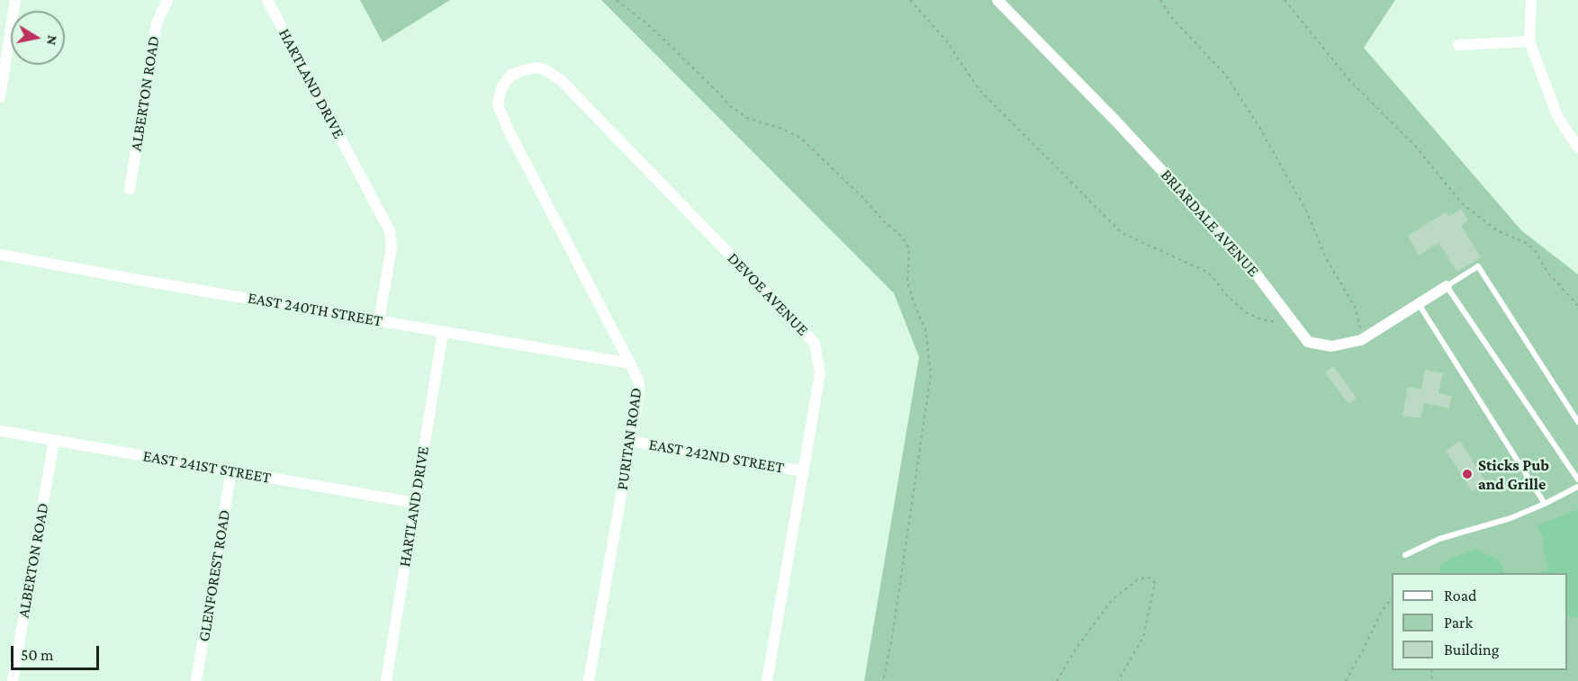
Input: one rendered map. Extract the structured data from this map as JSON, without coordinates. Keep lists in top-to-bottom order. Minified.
{"streets":{"street":["HARTLAND DRIVE","ALBERTON ROAD","BRIARDALE AVENUE","DEVOE AVENUE","EAST 240TH STREET","PURITAN ROAD","EAST 242ND STREET","EAST 241ST STREET","GLENFOREST ROAD"]},"crossings":[["HARTLAND DRIVE","EAST 240TH STREET"],["HARTLAND DRIVE","EAST 241ST STREET"],["ALBERTON ROAD","EAST 241ST STREET"],["DEVOE AVENUE","PURITAN ROAD"],["DEVOE AVENUE","EAST 242ND STREET"],["EAST 240TH STREET","PURITAN ROAD"],["PURITAN ROAD","EAST 242ND STREET"],["EAST 241ST STREET","GLENFOREST ROAD"]],"places":["Sticks Pub and Grille"],"legend":["Road","Park","Building"],"scale_bar":"50 m","north":"right"}
